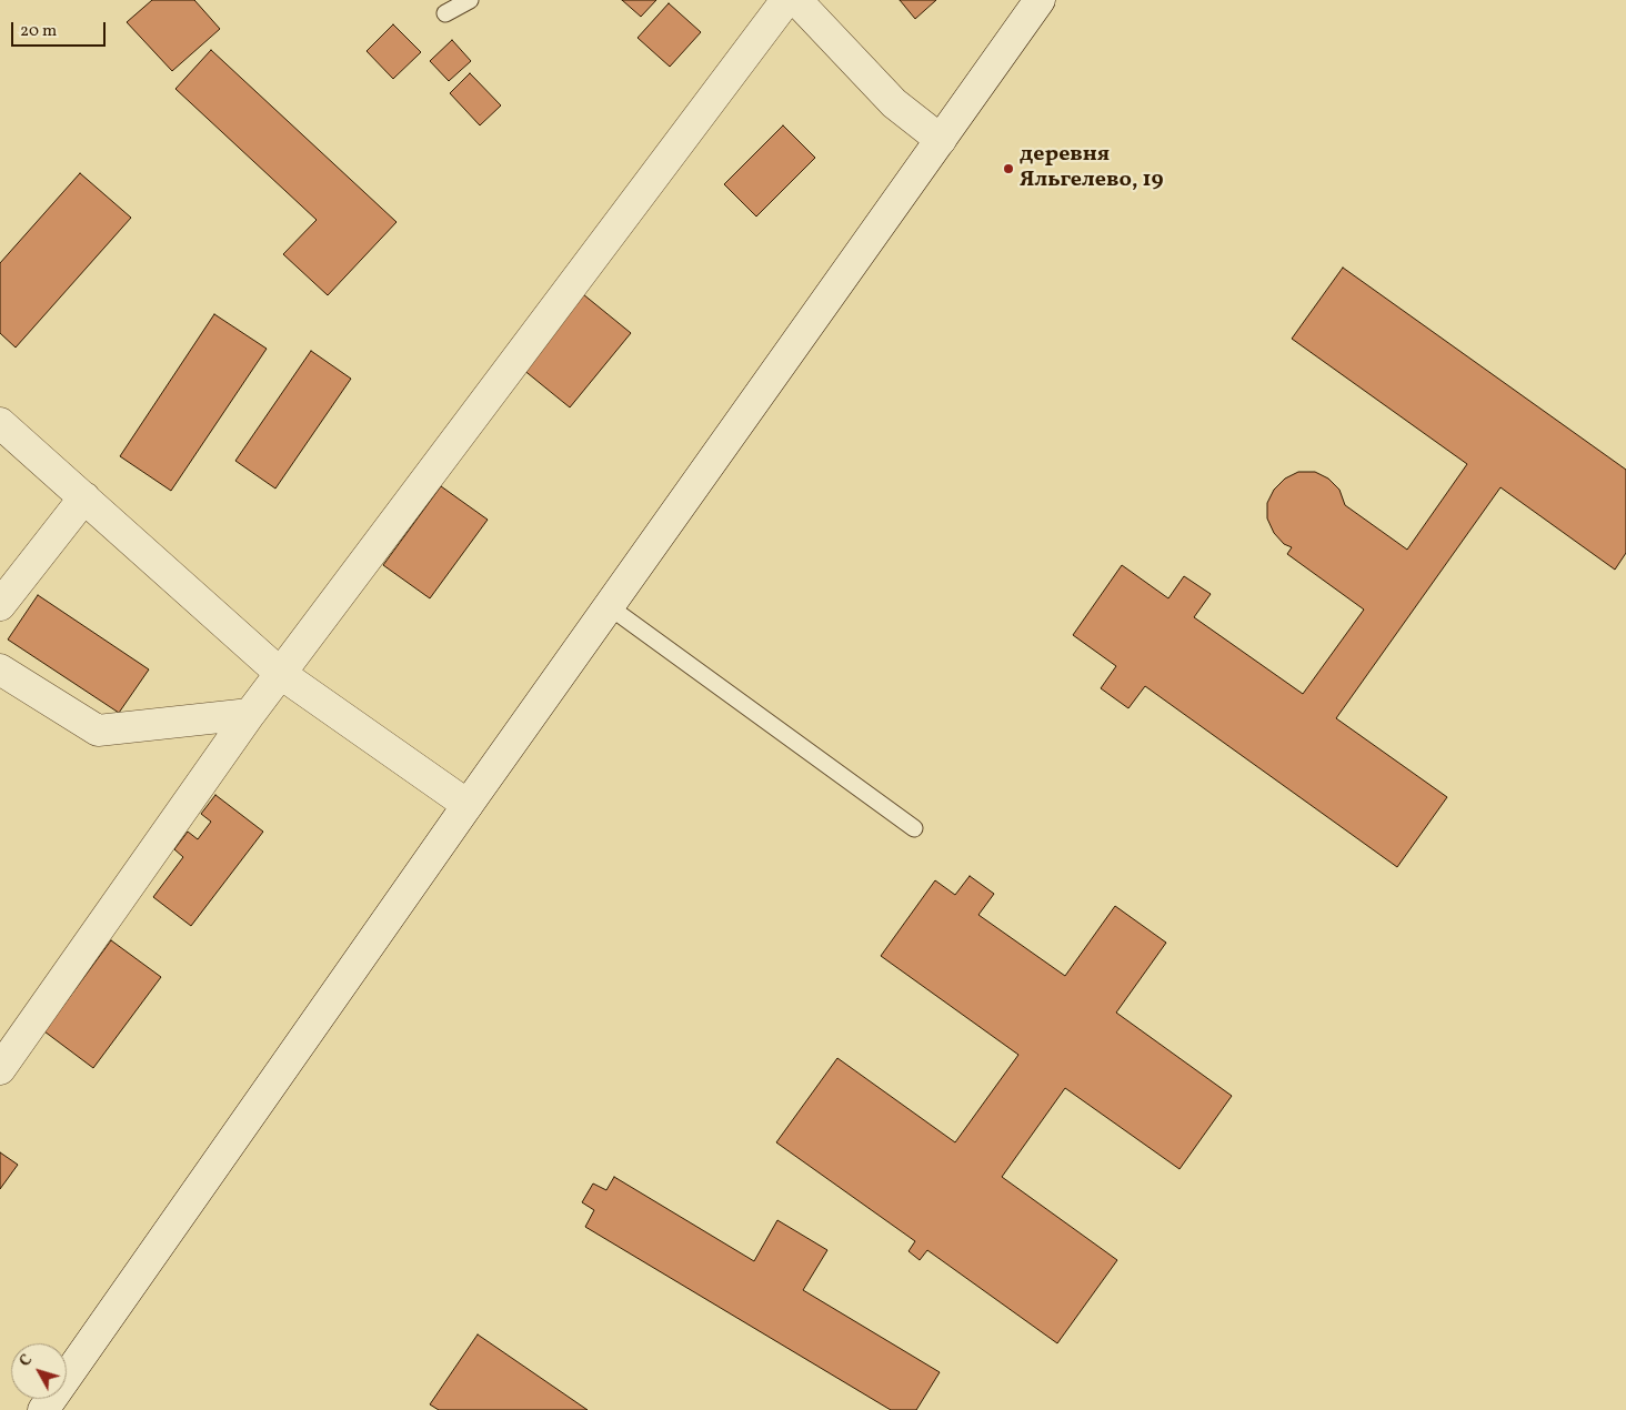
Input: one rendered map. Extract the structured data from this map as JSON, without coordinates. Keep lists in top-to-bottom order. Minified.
{"places":["деревня Яльгелево, 19"],"scale_bar":"20 m","north":"top left"}
